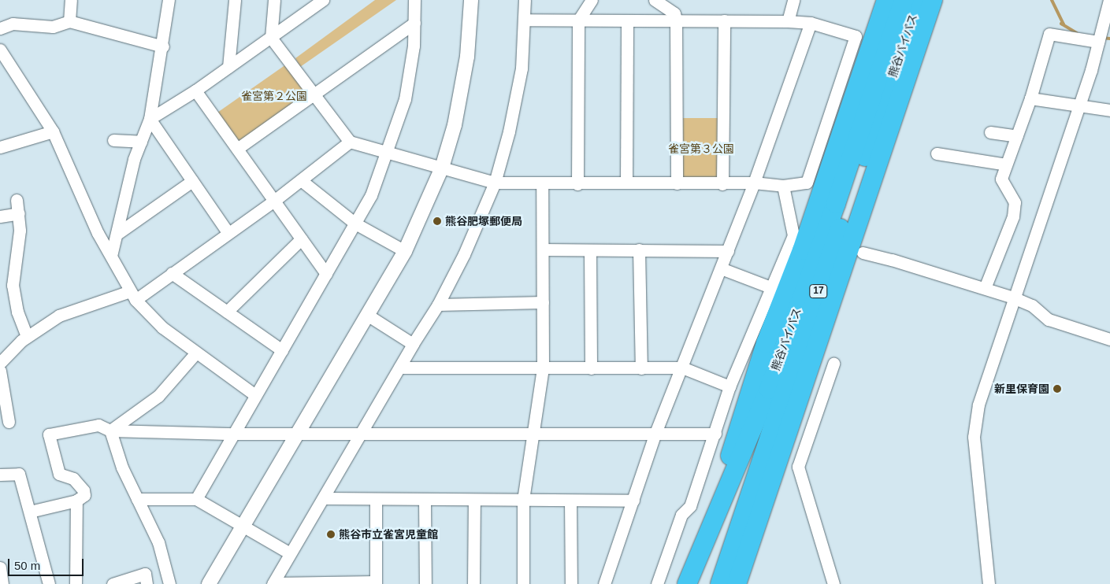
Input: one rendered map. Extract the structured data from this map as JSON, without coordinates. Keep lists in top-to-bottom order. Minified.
{"streets":{"highway":["熊谷バイパス","17"]},"crossings":[["熊谷バイパス","17"]],"parks":["雀宮第２公園","雀宮第３公園"],"places":["熊谷肥塚郵便局","新里保育園","熊谷市立雀宮児童館"],"scale_bar":"50 m"}
